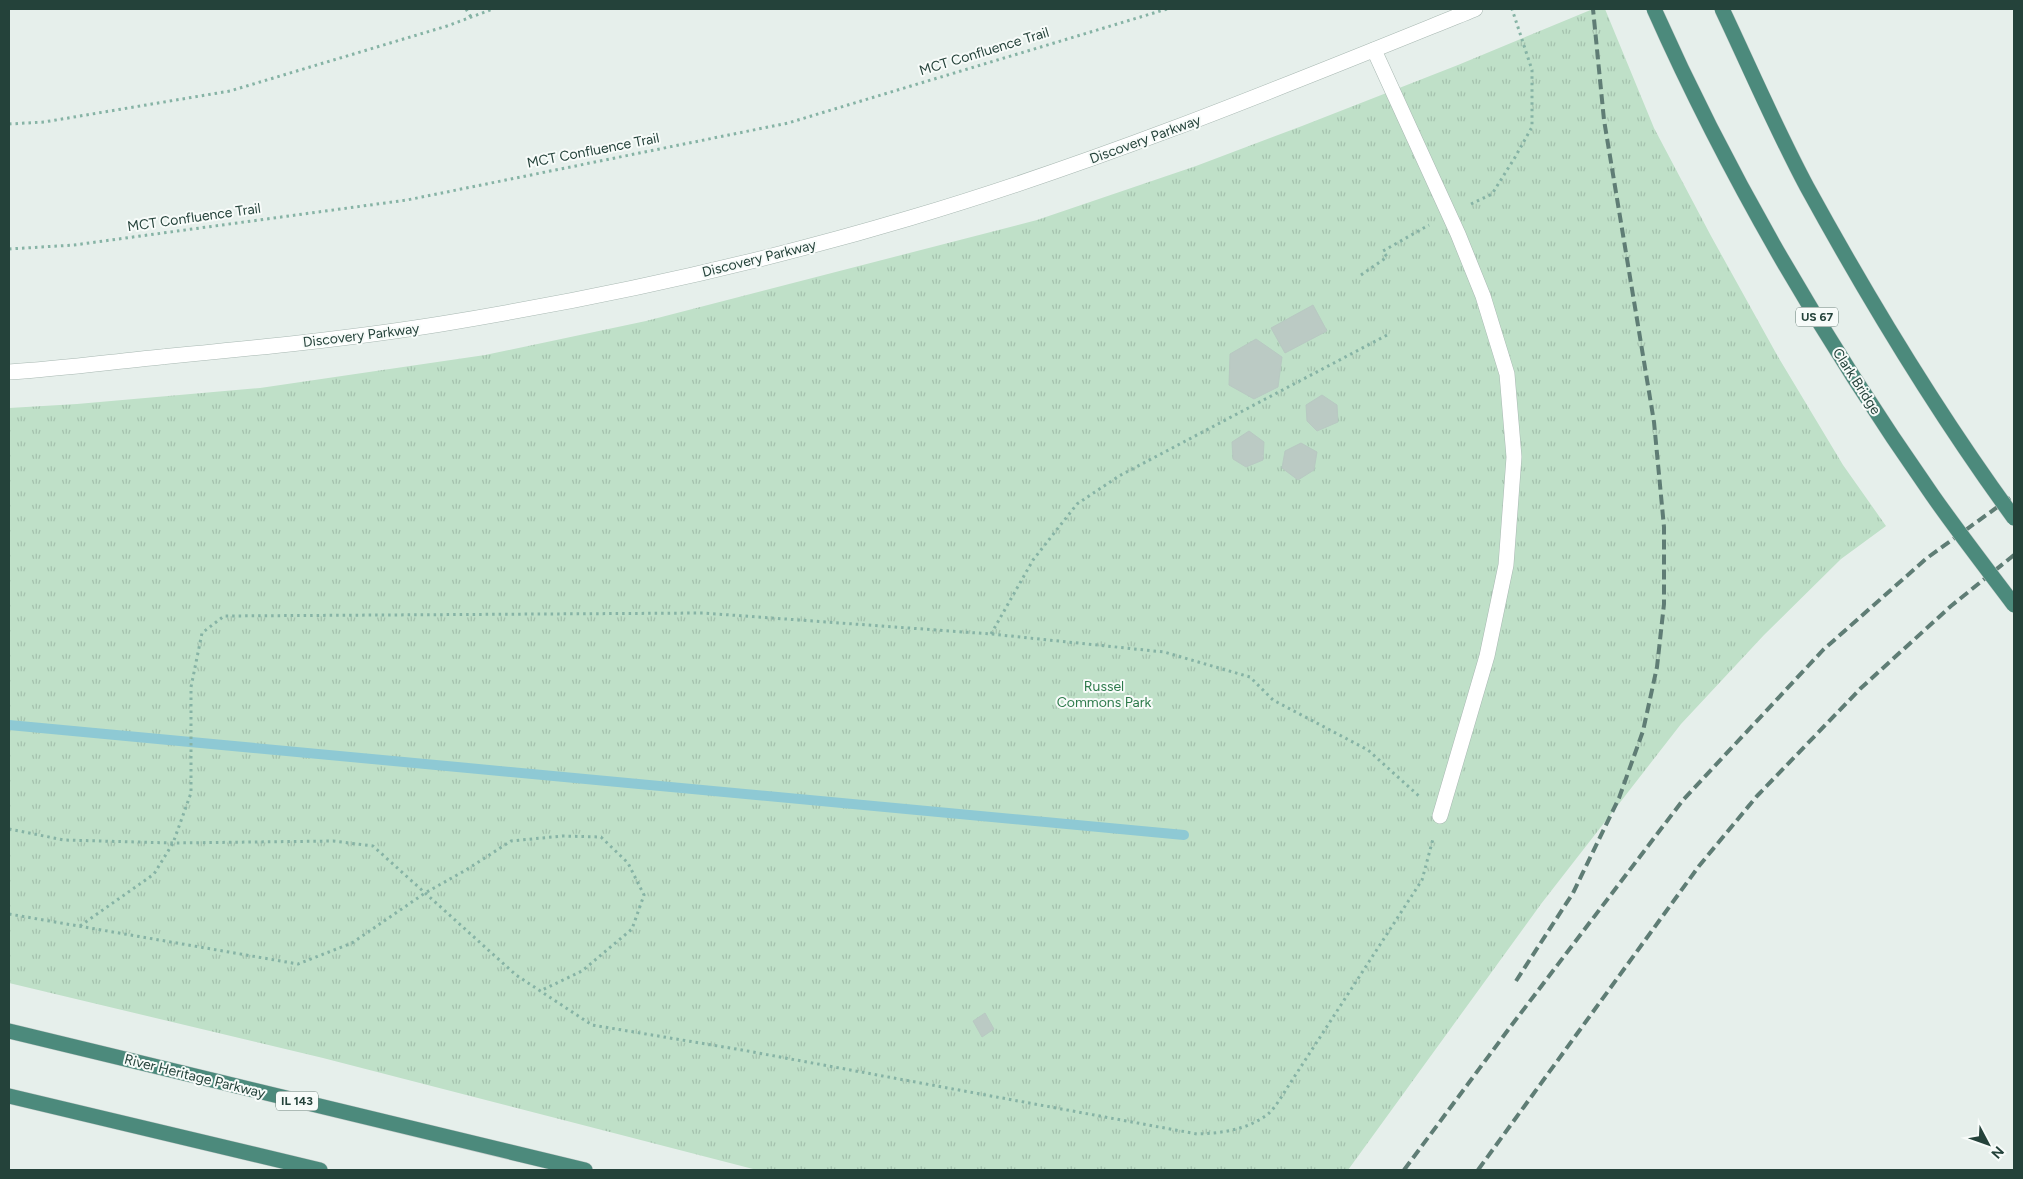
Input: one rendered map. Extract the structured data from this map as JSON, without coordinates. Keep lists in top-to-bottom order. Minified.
{"streets":{"highway":["US 67","Clark Bridge","River Heritage Parkway","IL 143"],"street":["Discovery Parkway"],"path":["MCT Confluence Trail"]},"parks":["Russel Commons Park"],"north":"bottom right"}
